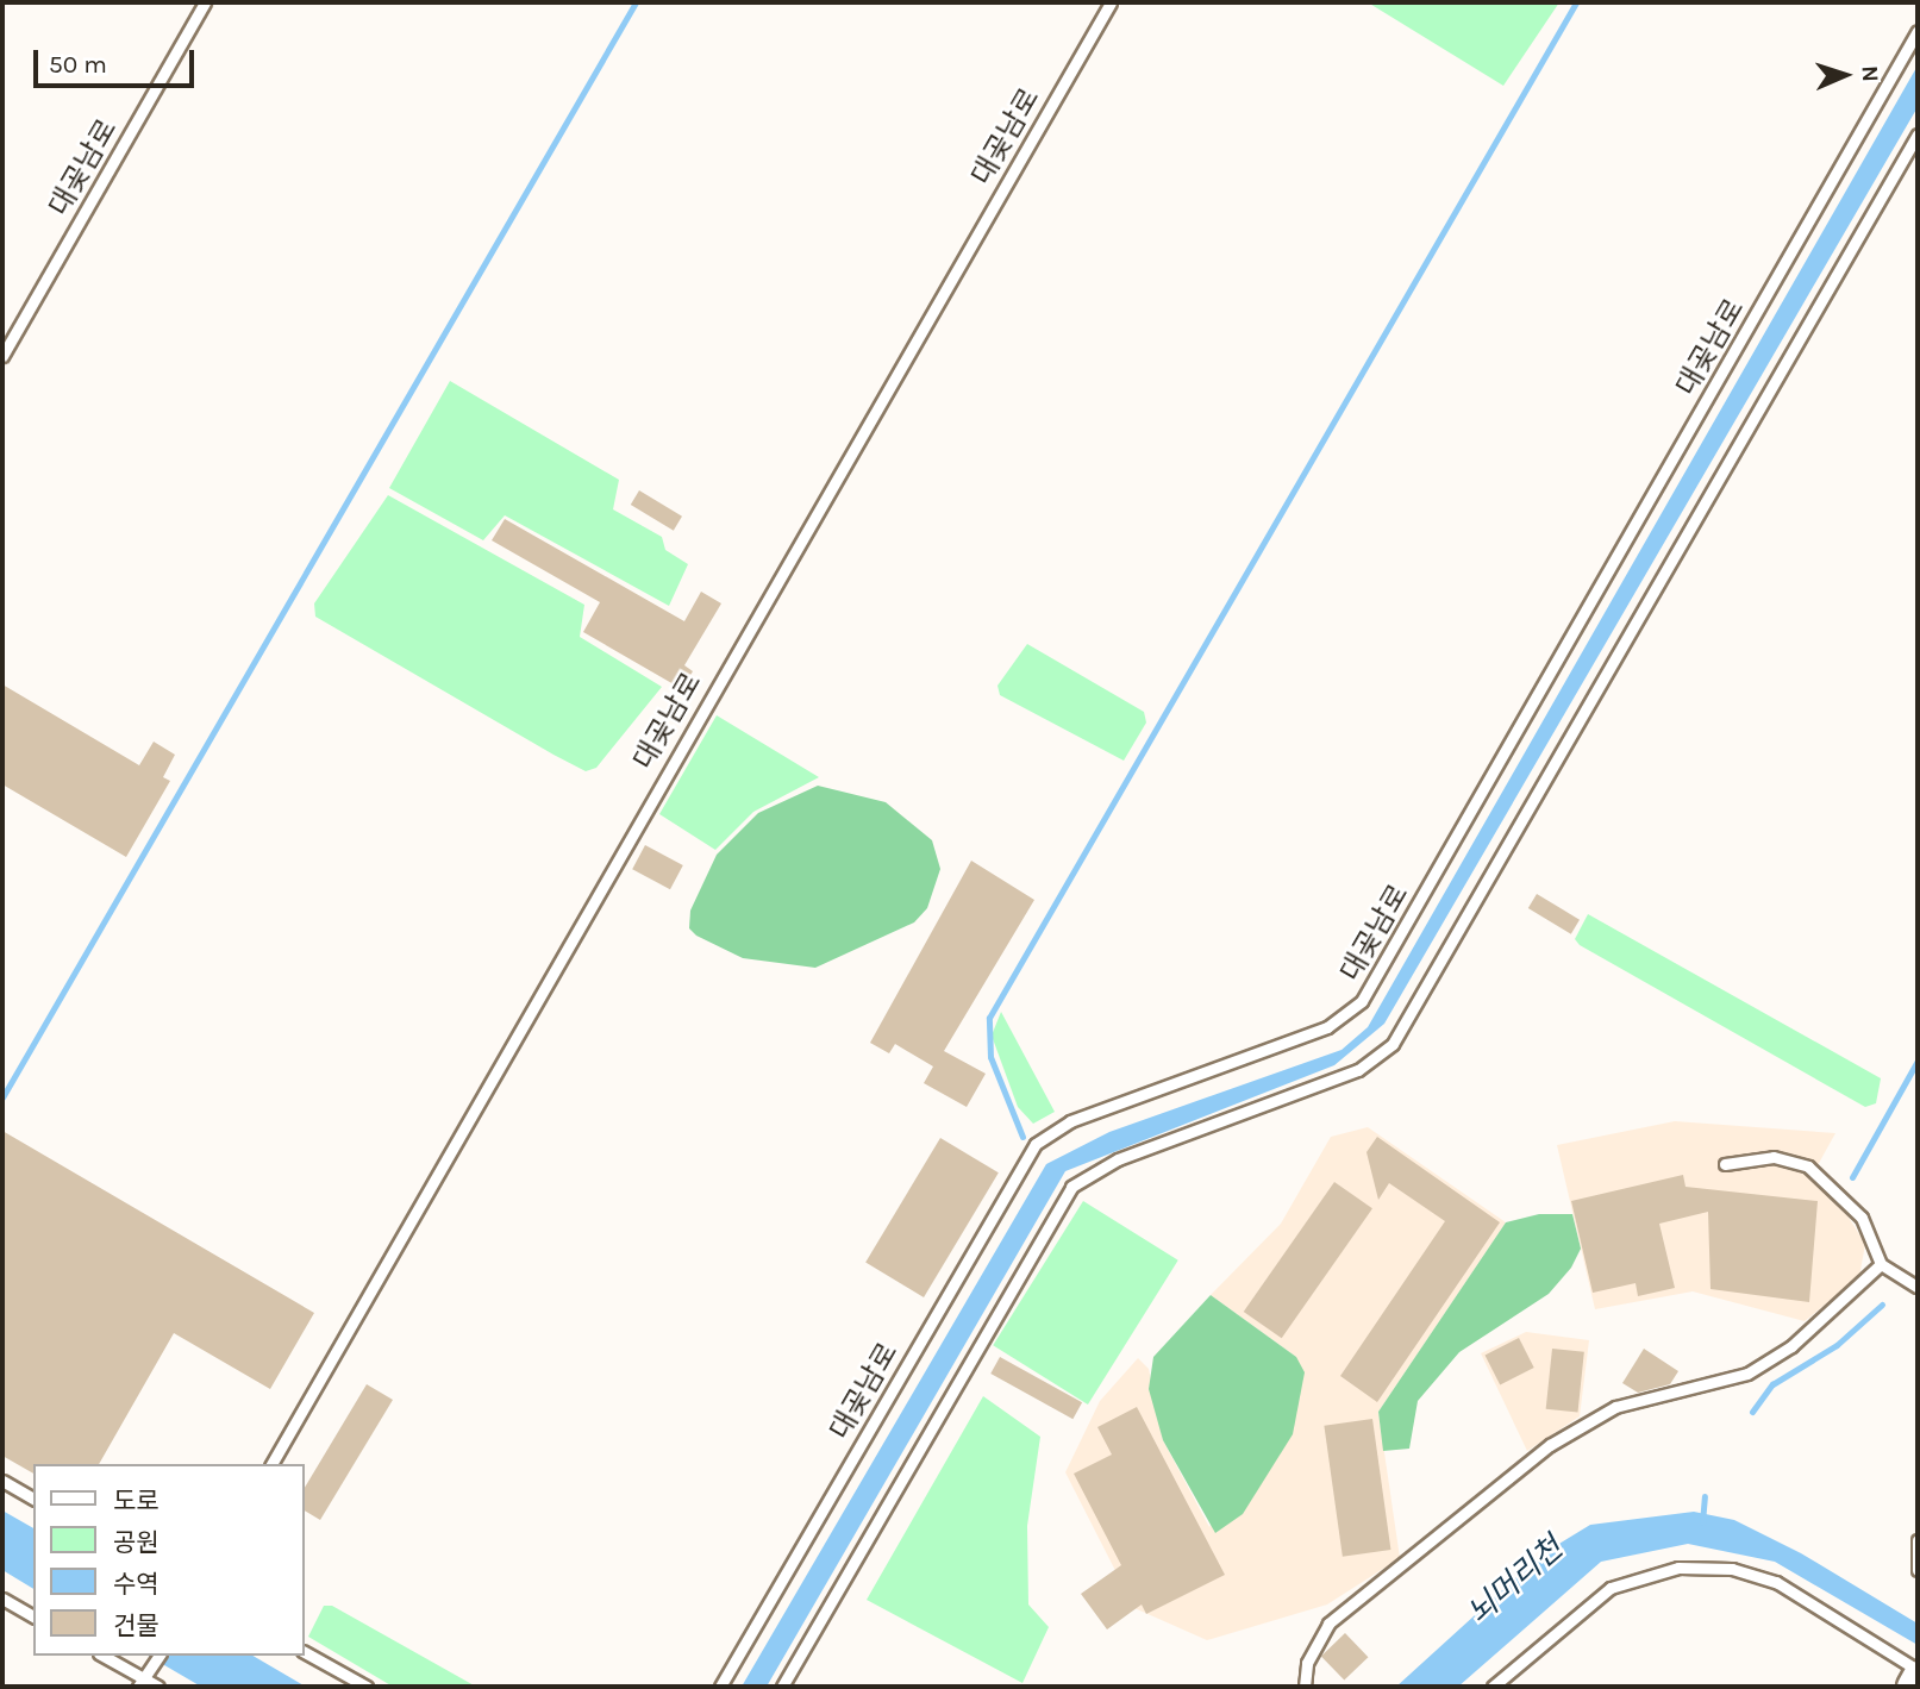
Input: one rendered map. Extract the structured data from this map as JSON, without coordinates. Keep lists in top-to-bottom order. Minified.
{"streets":{"lane":["대곶남로"]},"water":["뇌머리천"],"legend":["도로","공원","수역","건물"],"scale_bar":"50 m","north":"right"}
